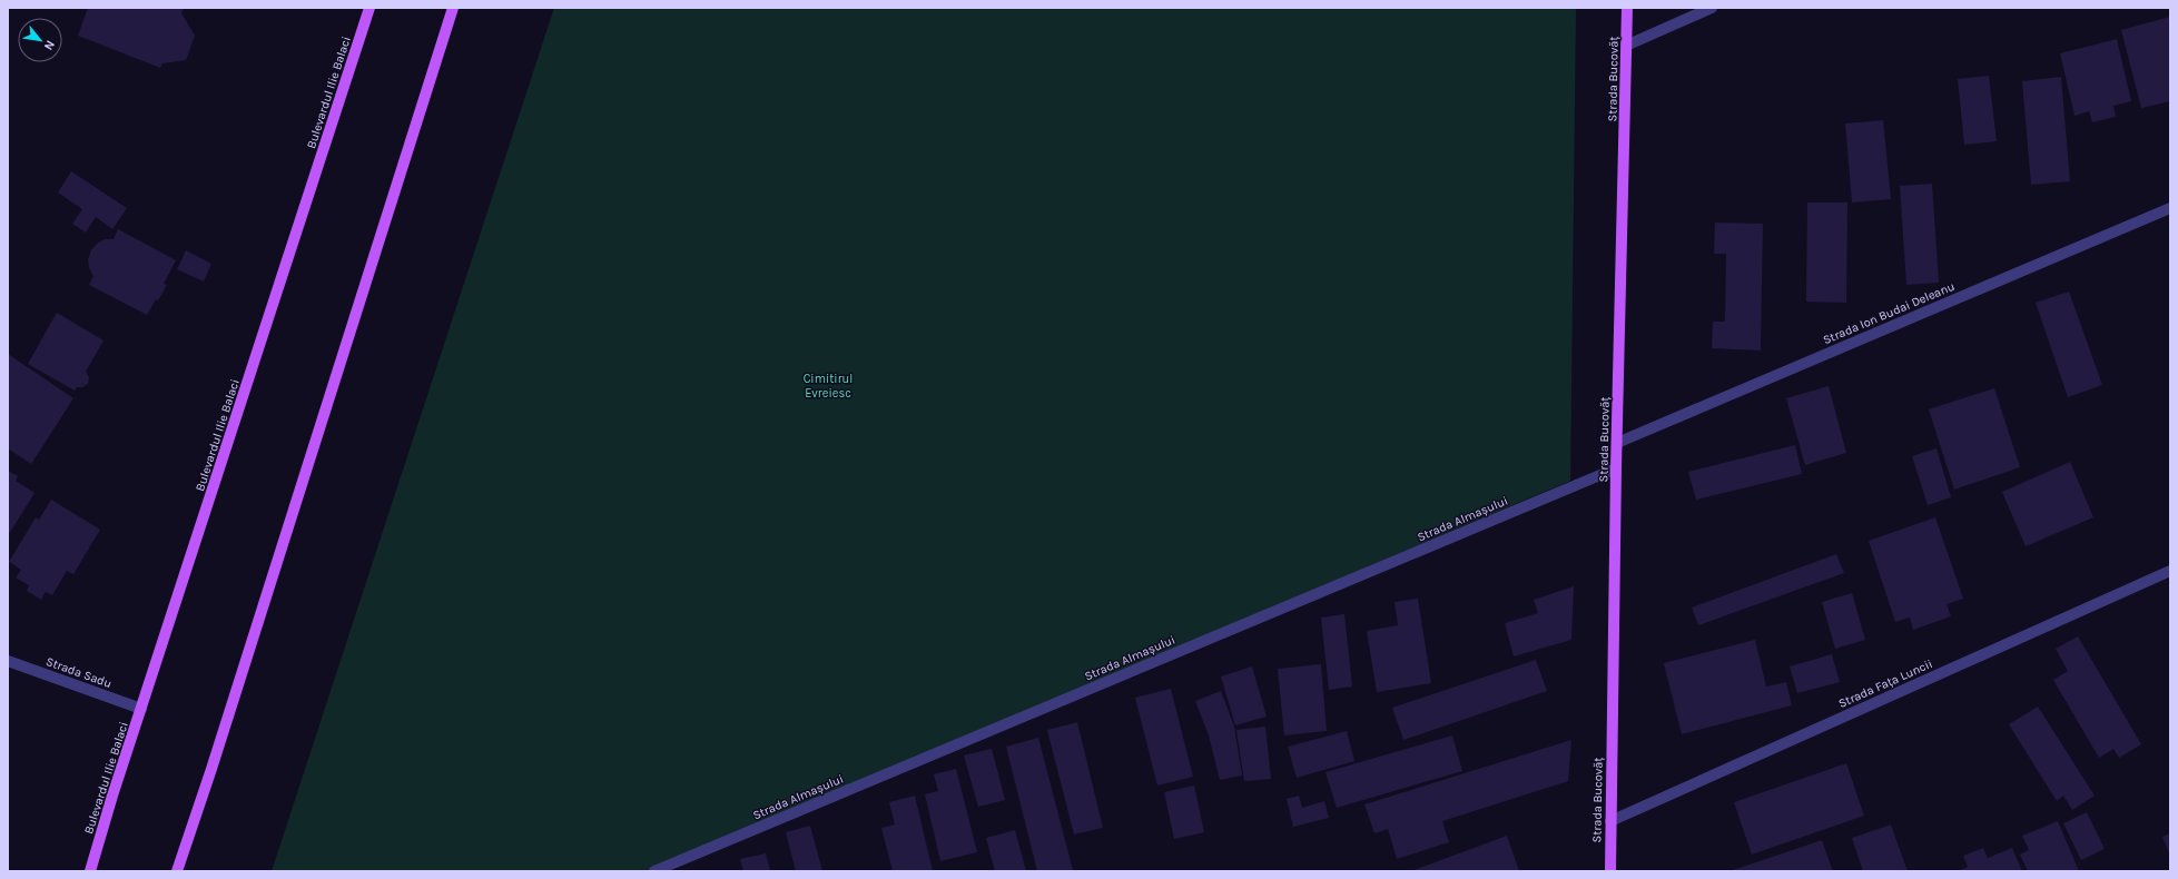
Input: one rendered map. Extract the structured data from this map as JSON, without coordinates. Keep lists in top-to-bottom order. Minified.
{"streets":{"main road":["Strada Bucovăț","Bulevardul Ilie Balaci"],"street":["Strada Ion Budai Deleanu","Strada Almașului","Strada Sadu","Strada Fața Luncii"]},"crossings":[["Strada Bucovăț","Strada Ion Budai Deleanu"],["Strada Bucovăț","Strada Almașului"],["Strada Bucovăț","Strada Fața Luncii"],["Bulevardul Ilie Balaci","Strada Sadu"]],"parks":["Cimitirul Evreiesc"],"north":"bottom right"}
